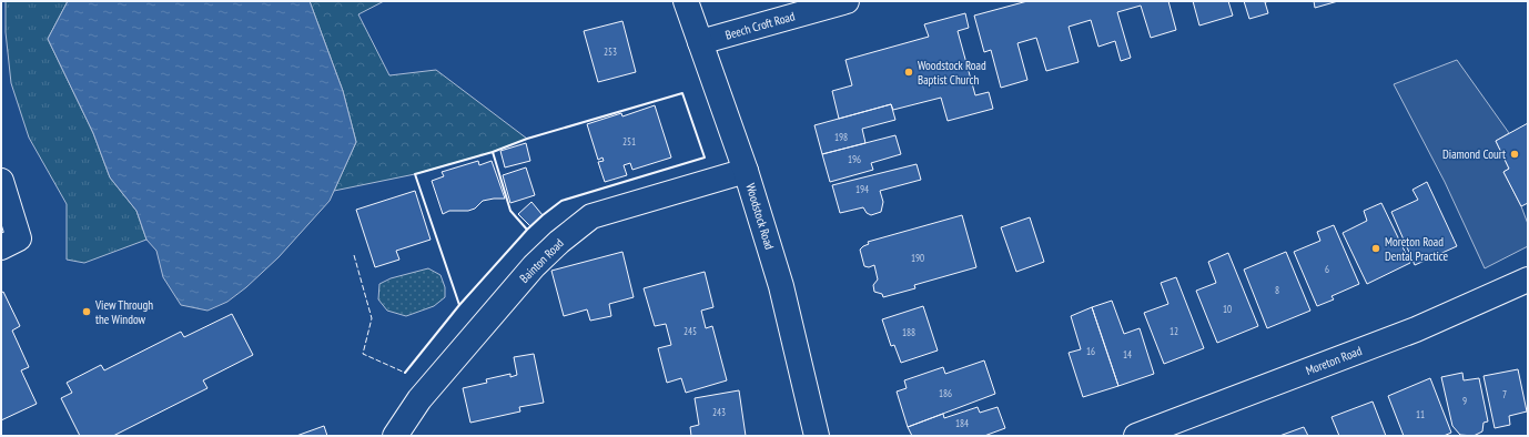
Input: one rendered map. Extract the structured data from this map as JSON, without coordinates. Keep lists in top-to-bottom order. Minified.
{"streets":{"main road":["Beech Croft Road","Woodstock Road","Bainton Road","Moreton Road"]},"crossings":[["Beech Croft Road","Woodstock Road"],["Woodstock Road","Bainton Road"]],"places":["Woodstock Road Baptist Church","Diamond Court","Moreton Road Dental Practice","View Through the Window"],"house_numbers":["253","198","251","196","194","190","6","8","10","245","12","188","16","14","186","7","9","243","11","184"]}
